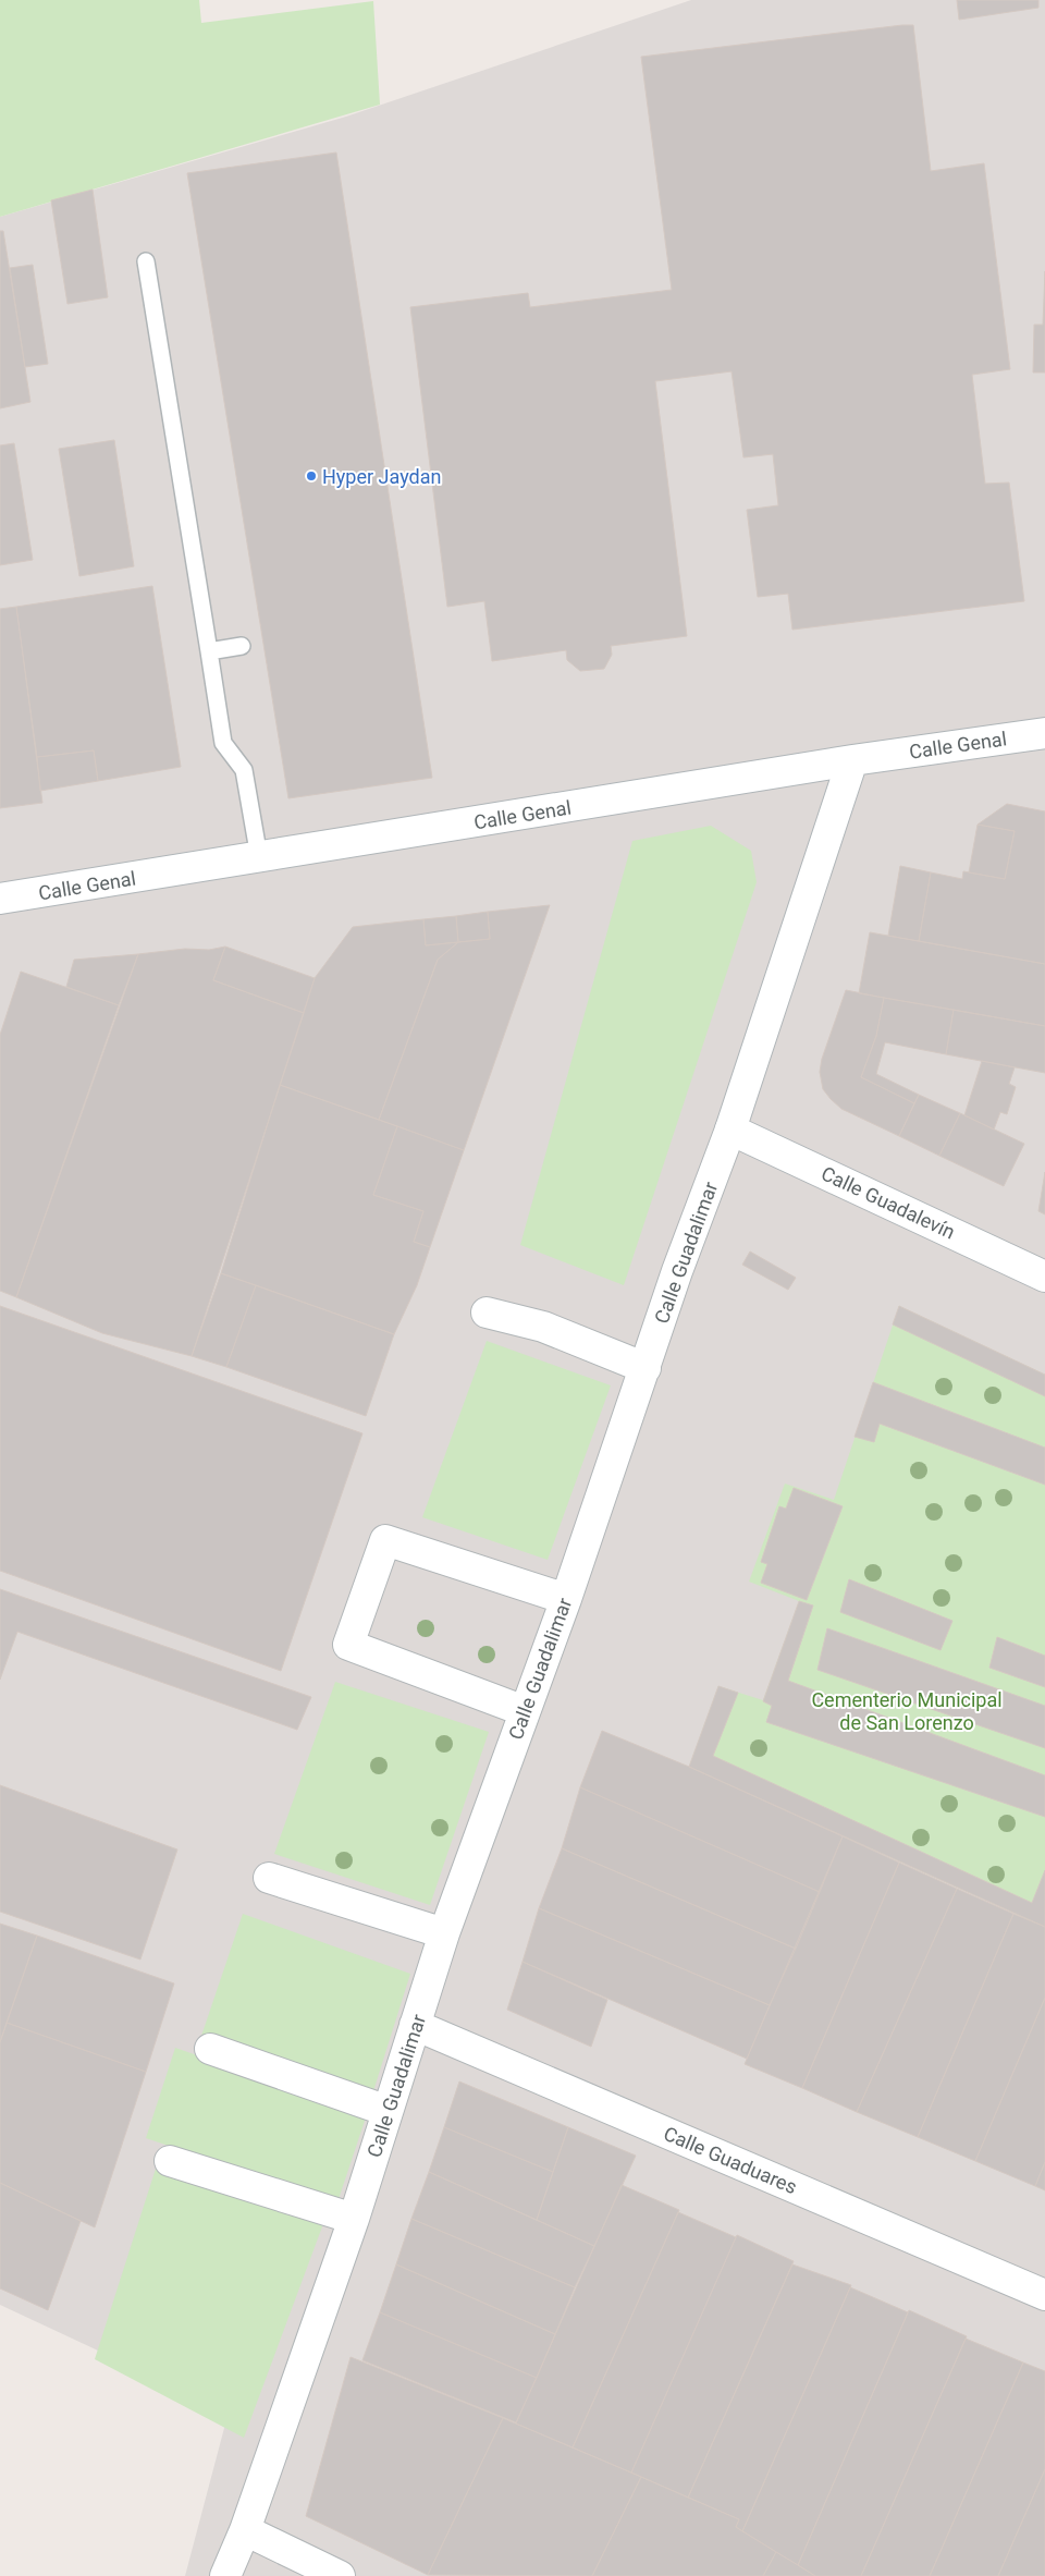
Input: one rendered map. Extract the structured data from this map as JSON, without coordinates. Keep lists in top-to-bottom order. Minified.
{"streets":{"street":["Calle Genal","Calle Guadalevín","Calle Guadalimar","Calle Guaduares"]},"crossings":[["Calle Genal","Calle Guadalimar"],["Calle Guadalevín","Calle Guadalimar"],["Calle Guadalimar","Calle Guaduares"]],"parks":["Cementerio Municipal de San Lorenzo"],"places":["Hyper Jaydan"]}
